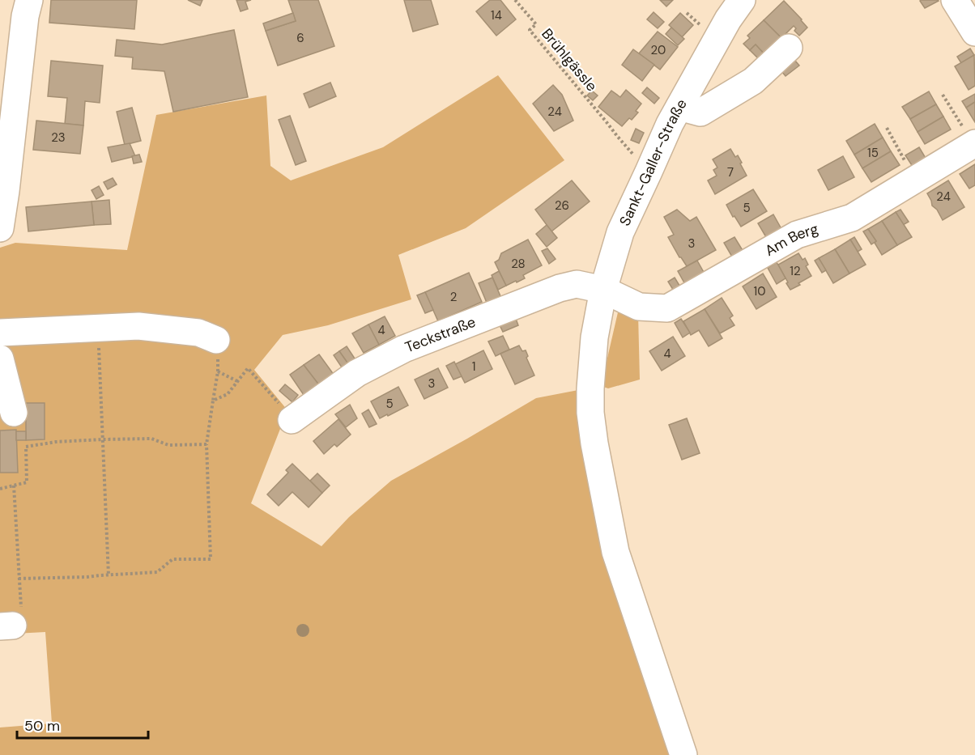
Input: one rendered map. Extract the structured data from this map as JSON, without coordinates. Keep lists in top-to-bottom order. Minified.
{"streets":{"street":["Sankt-Galler-Straße","Am Berg","Teckstraße"],"path":["Brühlgässle"]},"crossings":[["Sankt-Galler-Straße","Am Berg"],["Sankt-Galler-Straße","Teckstraße"],["Am Berg","Teckstraße"]],"house_numbers":["14","6","20","24","23","15","7","24","26","5","3","28","12","10","2","4","4","1","3","5"],"scale_bar":"50 m"}
